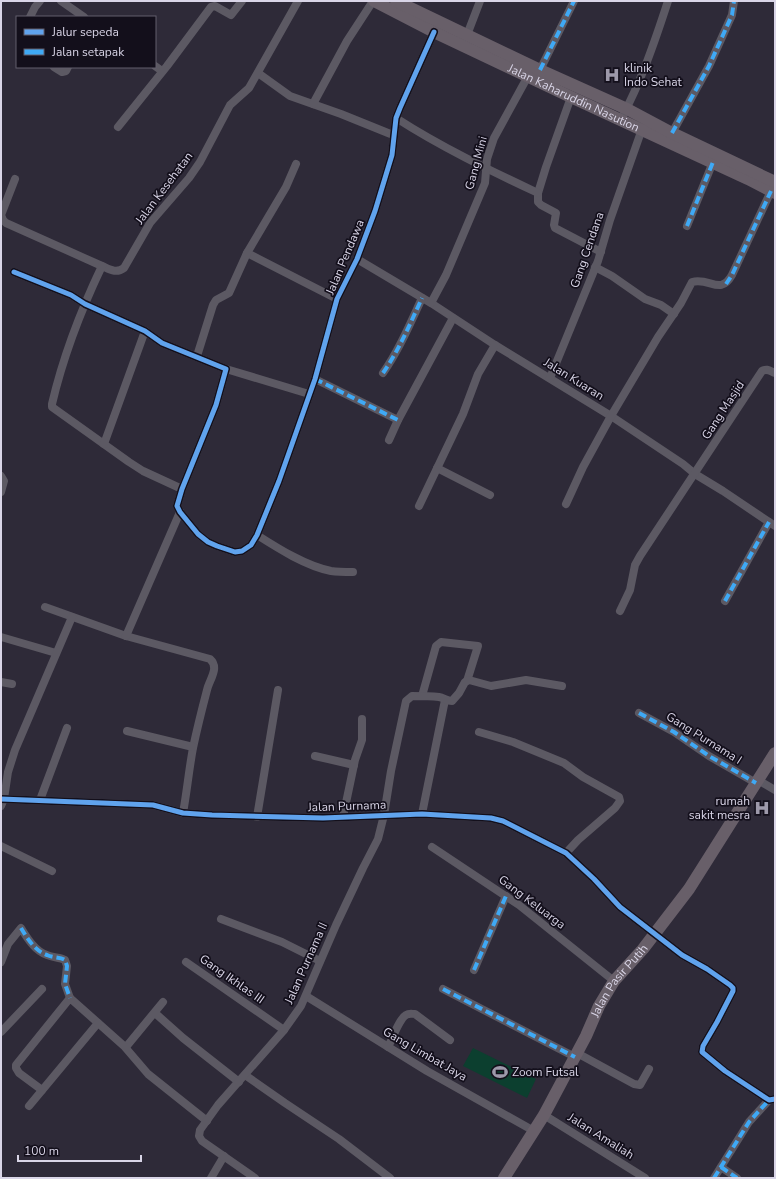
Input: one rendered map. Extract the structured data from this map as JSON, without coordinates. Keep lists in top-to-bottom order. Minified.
{"streets":{"highway":["Jalan Kaharuddin Nasution","Jalan Pasir Putih"],"street":["Gang Mini","Jalan Kesehatan","Gang Cendana","Jalan Pendawa","Jalan Kuaran","Gang Masjid","Gang Purnama I","Jalan Purnama","Gang Keluarga","Jalan Purnama II","Gang Ikhlas III","Gang Limbat Jaya","Jalan Amaliah"]},"crossings":[["Jalan Kaharuddin Nasution","Gang Mini"],["Jalan Kaharuddin Nasution","Gang Cendana"],["Jalan Kaharuddin Nasution","Jalan Pendawa"],["Gang Mini","Jalan Kuaran"],["Gang Cendana","Jalan Kuaran"],["Jalan Pendawa","Jalan Kuaran"],["Jalan Kuaran","Gang Masjid"],["Gang Purnama I","Jalan Pasir Putih"],["Jalan Purnama","Jalan Purnama II"],["Jalan Purnama","Jalan Pasir Putih"],["Gang Keluarga","Jalan Pasir Putih"],["Jalan Purnama II","Gang Ikhlas III"],["Jalan Purnama II","Gang Limbat Jaya"],["Jalan Pasir Putih","Gang Limbat Jaya"],["Jalan Pasir Putih","Jalan Amaliah"]],"places":{"hospital":["klinik Indo Sehat","rumah sakit mesra"],"sports":["Zoom Futsal"]},"legend":["Jalur sepeda","Jalan setapak"],"scale_bar":"100 m"}
